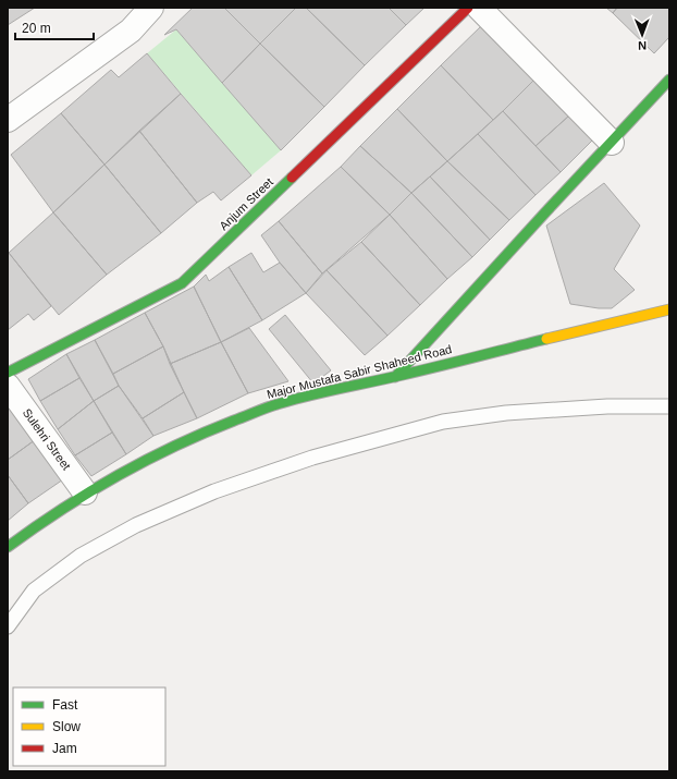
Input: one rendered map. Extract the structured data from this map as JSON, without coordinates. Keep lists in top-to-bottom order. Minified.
{"streets":{"street":["Anjum Street","Major Mustafa Sabir Shaheed Road","Sulehri Street"]},"crossings":[["Major Mustafa Sabir Shaheed Road","Sulehri Street"]],"legend":["Fast","Slow","Jam"],"scale_bar":"20 m","north":"bottom"}
